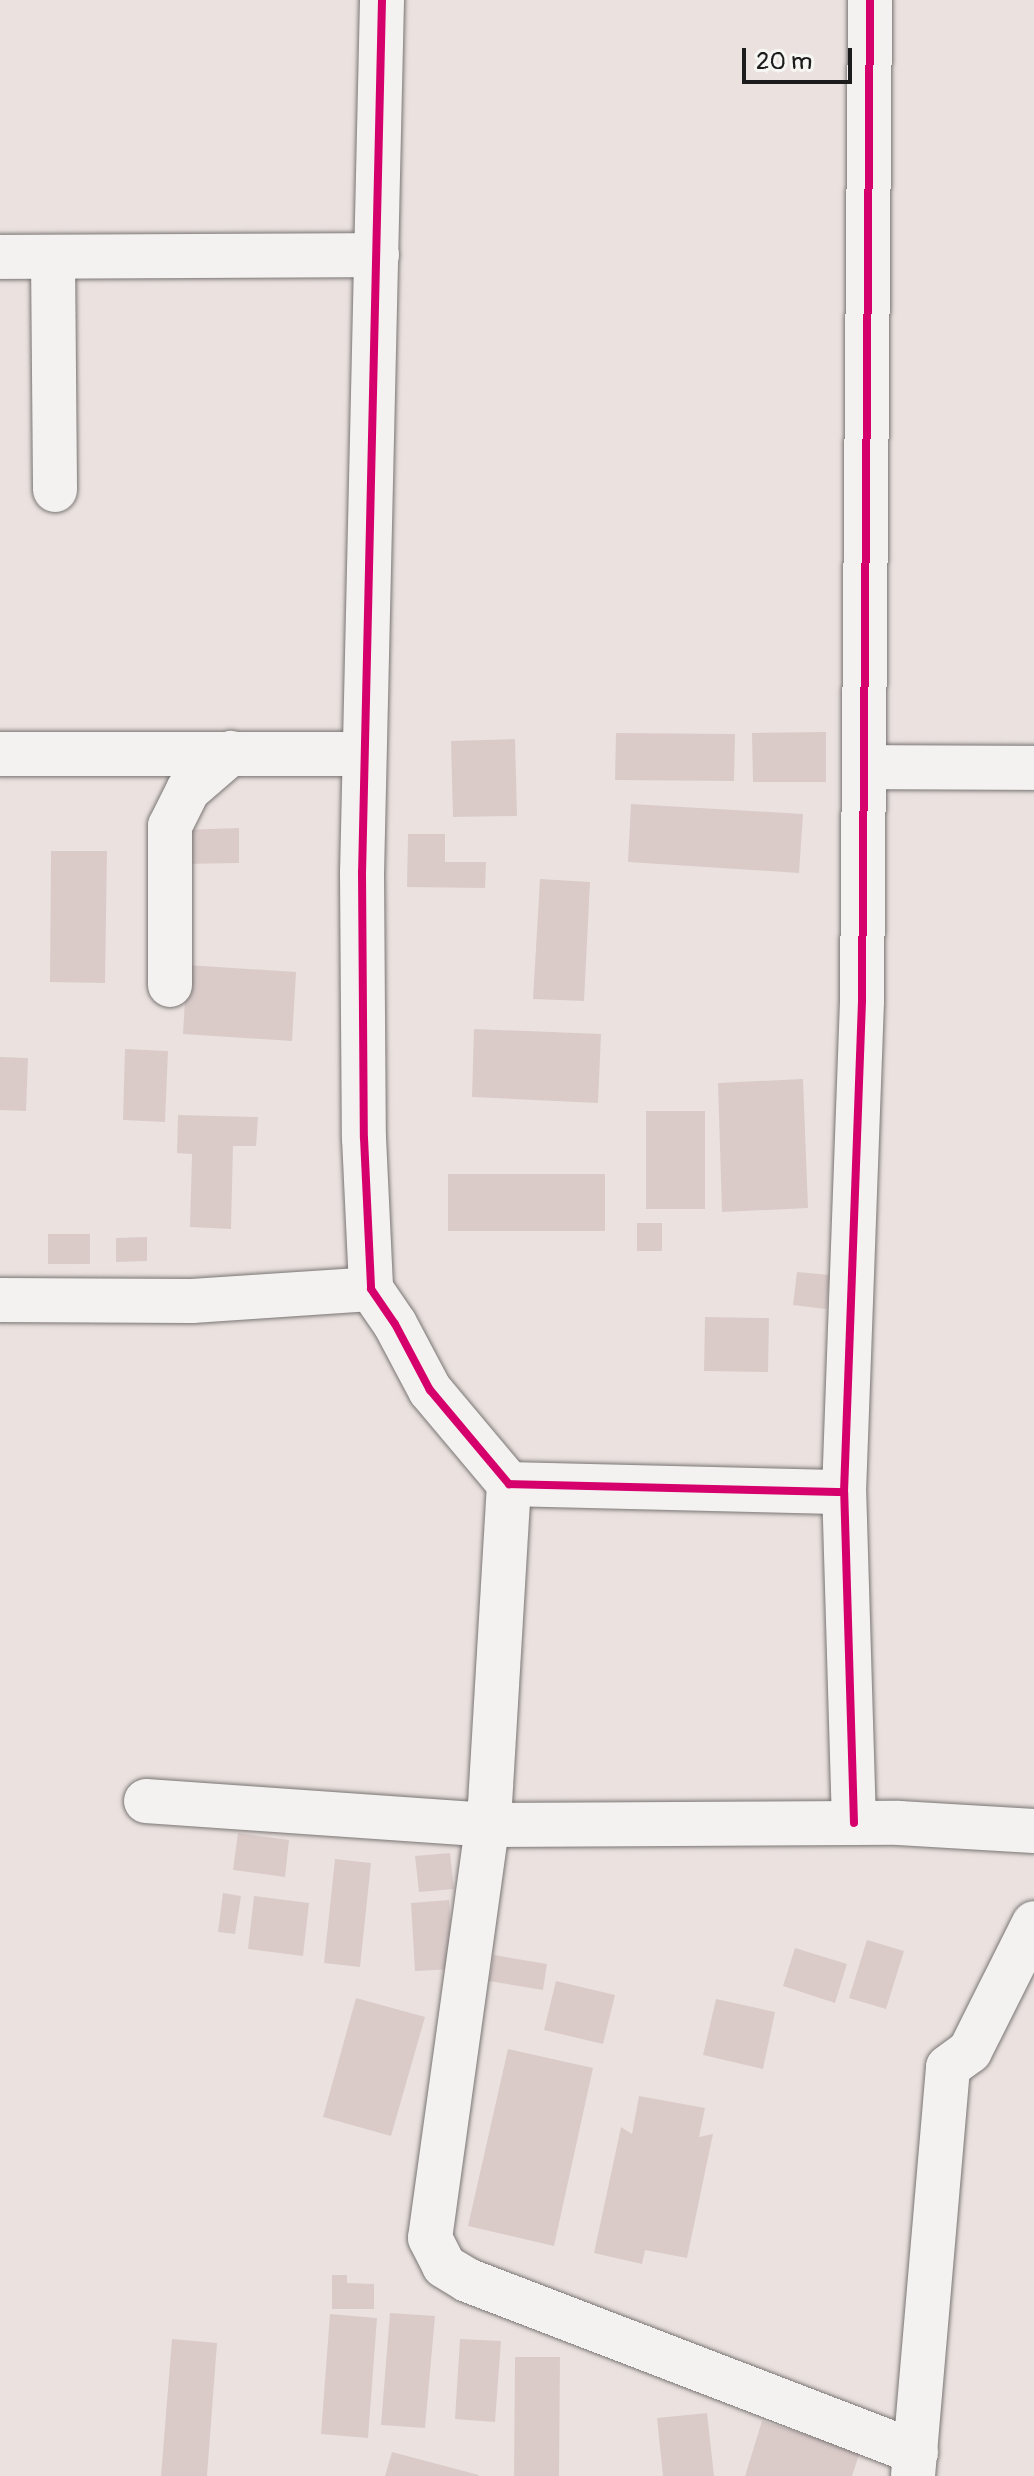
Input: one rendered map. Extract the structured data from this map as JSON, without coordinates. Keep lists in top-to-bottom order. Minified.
{"scale_bar":"20 m"}
